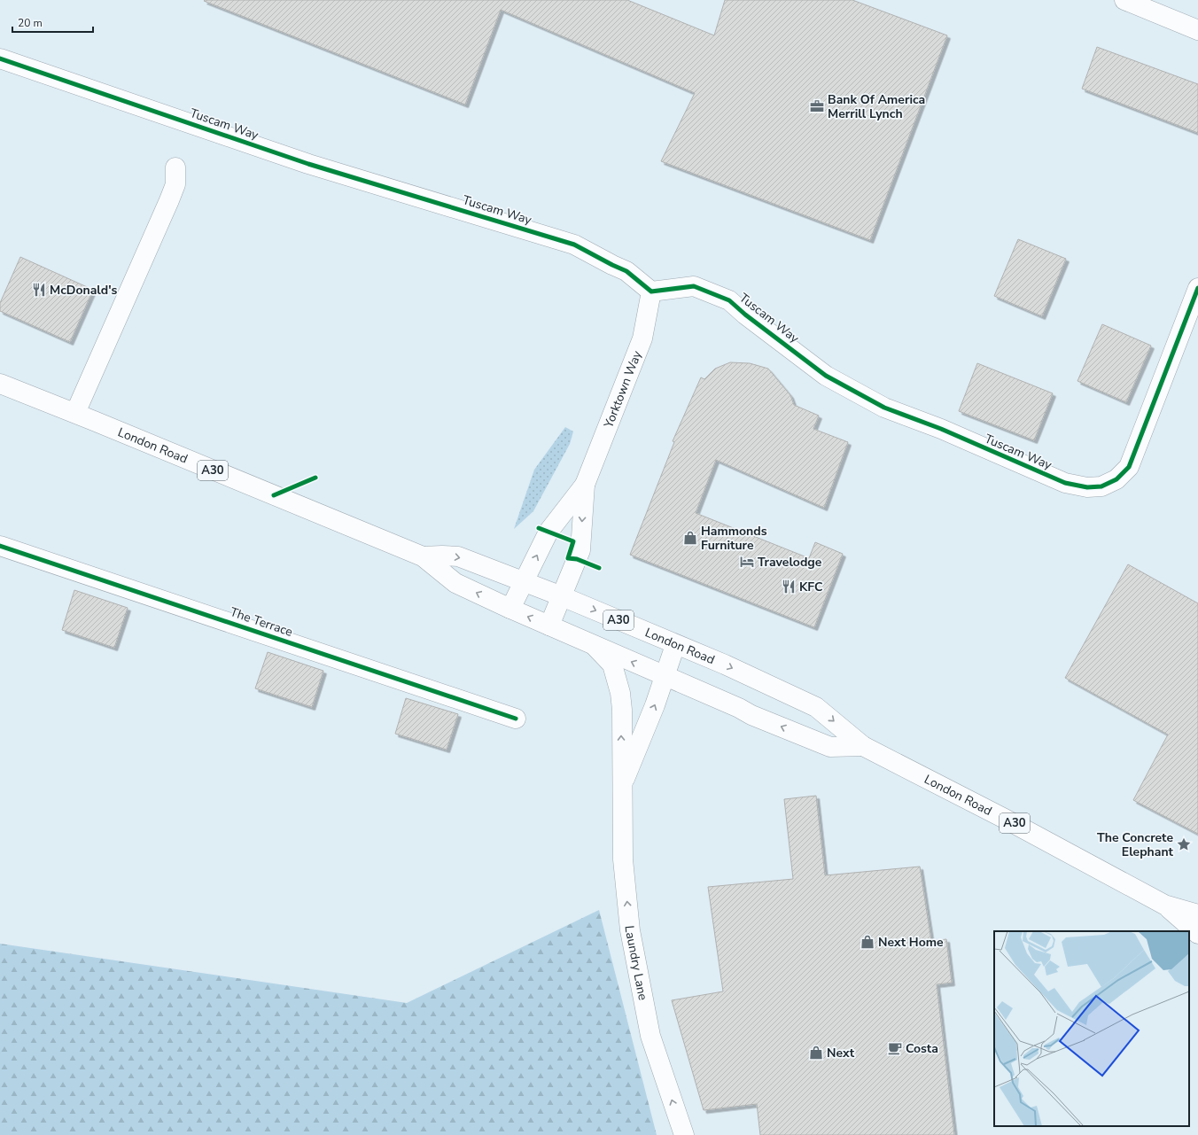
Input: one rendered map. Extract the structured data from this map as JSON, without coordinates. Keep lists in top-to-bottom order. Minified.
{"streets":{"street":["Tuscam Way","Yorktown Way","London Road","A30","The Terrace","Laundry Lane"]},"crossings":[["Tuscam Way","Yorktown Way"],["Yorktown Way","London Road"],["London Road","Laundry Lane"]],"one_way":["Laundry Lane"],"places":{"office":["Bank Of America Merrill Lynch"],"restaurant":["McDonald's","KFC"],"shop":["Hammonds Furniture","Next Home","Next"],"hotel":["Travelodge"],"place":["The Concrete Elephant"],"cafe":["Costa"]},"scale_bar":"20 m"}
